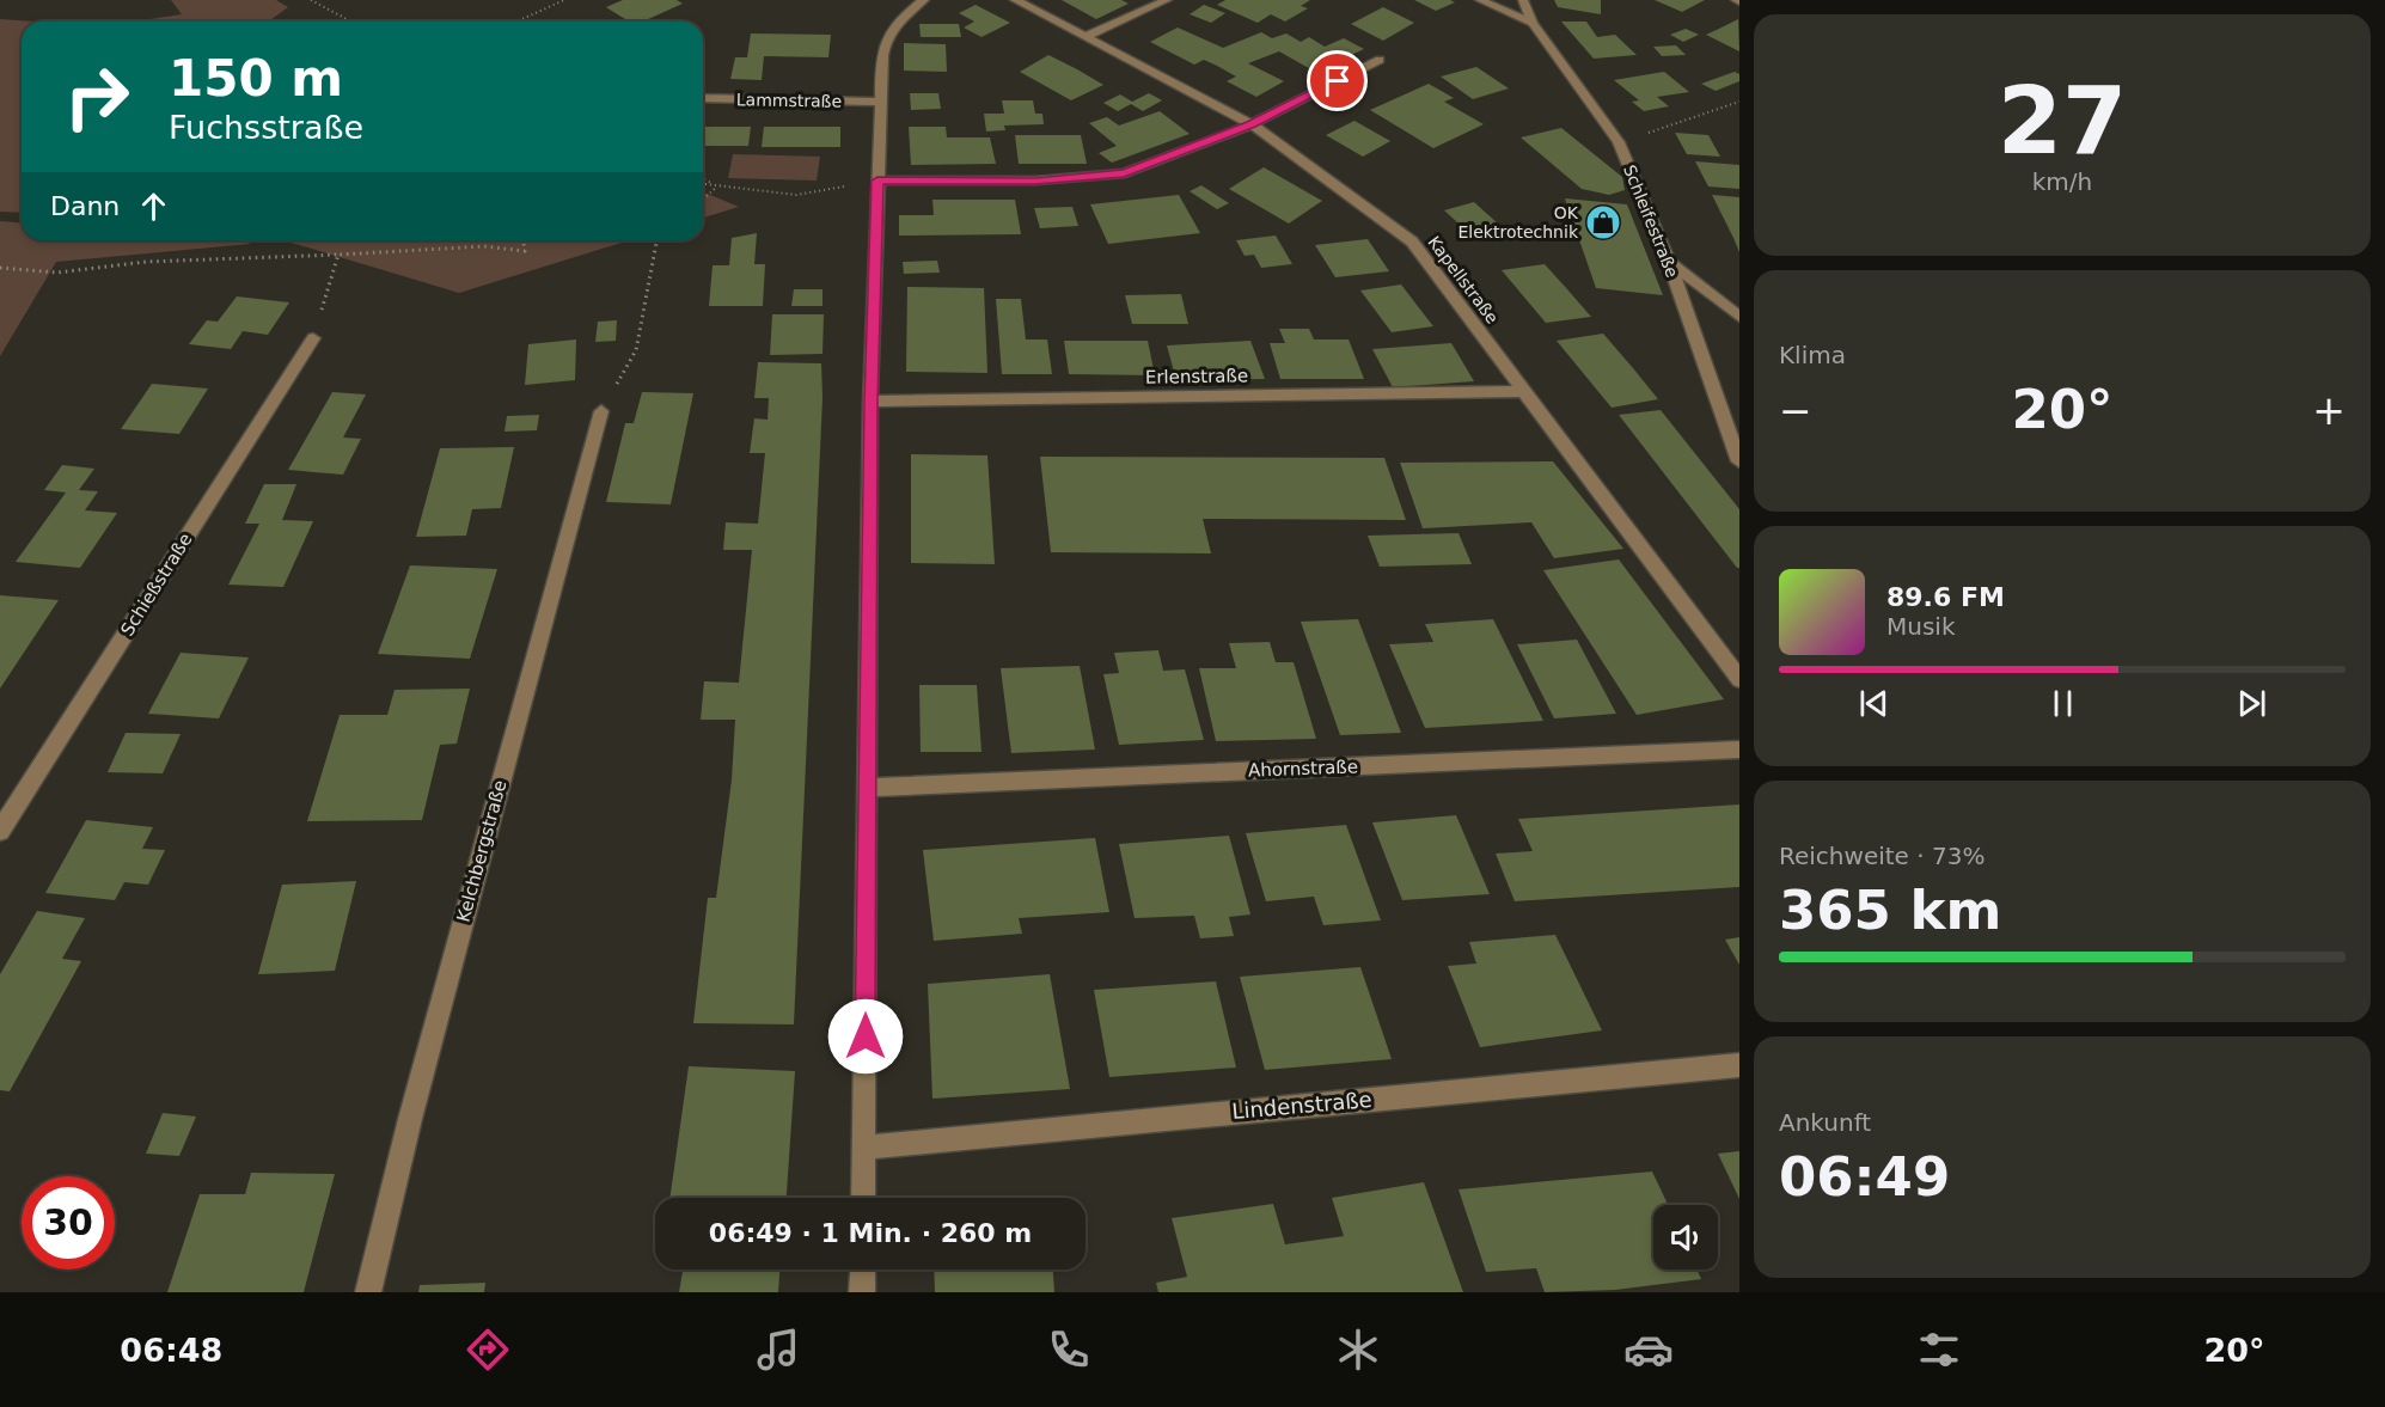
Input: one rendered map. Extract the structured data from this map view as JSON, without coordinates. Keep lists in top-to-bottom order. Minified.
{"streets":{"street":["Lammstraße","Schleifestraße","Kapellstraße","Erlenstraße","Schießstraße","Ahornstraße","Kelchbergstraße","Lindenstraße"]},"crossings":[["Kapellstraße","Erlenstraße"]],"places":{"shop":["OK Elektrotechnik"]},"page":{"tile":[["27","km/h"],"Klima",["Reichweite · 73%","365 km"],["Ankunft","06:49"]],"turn":["150 m","Fuchsstraße"],"then":"Dann","heat":["−","20°","+"],"song":["89.6 FM","Musik"],"limit":"30","trip":"06:49 · 1 Min. · 260 m","tabs":["06:48","20°"]}}
